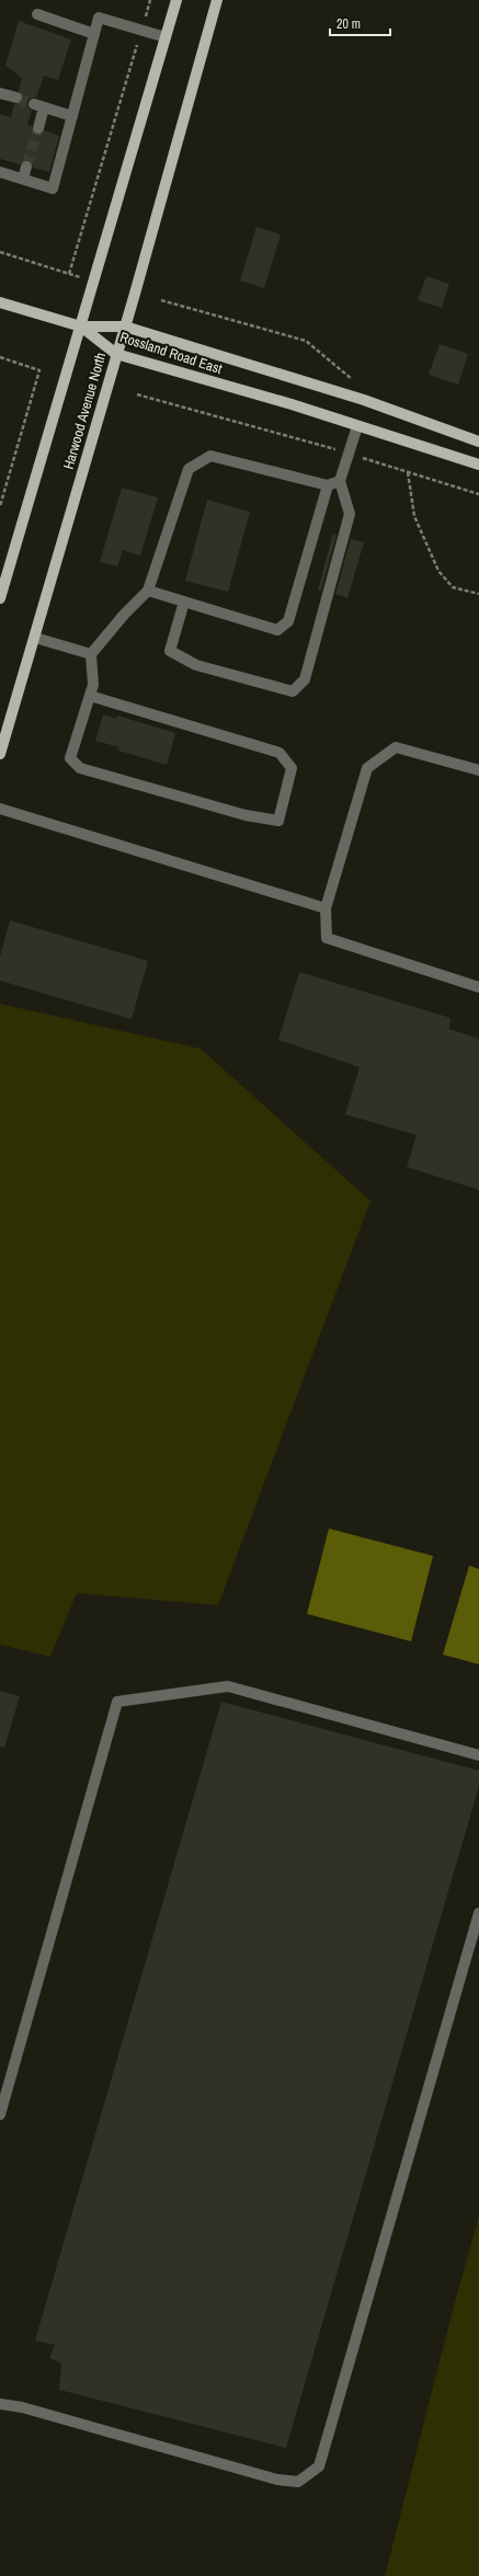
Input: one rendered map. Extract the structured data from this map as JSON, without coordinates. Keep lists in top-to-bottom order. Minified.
{"streets":{"main road":["Rossland Road East","Harwood Avenue North"]},"crossings":[["Rossland Road East","Harwood Avenue North"]],"scale_bar":"20 m"}
